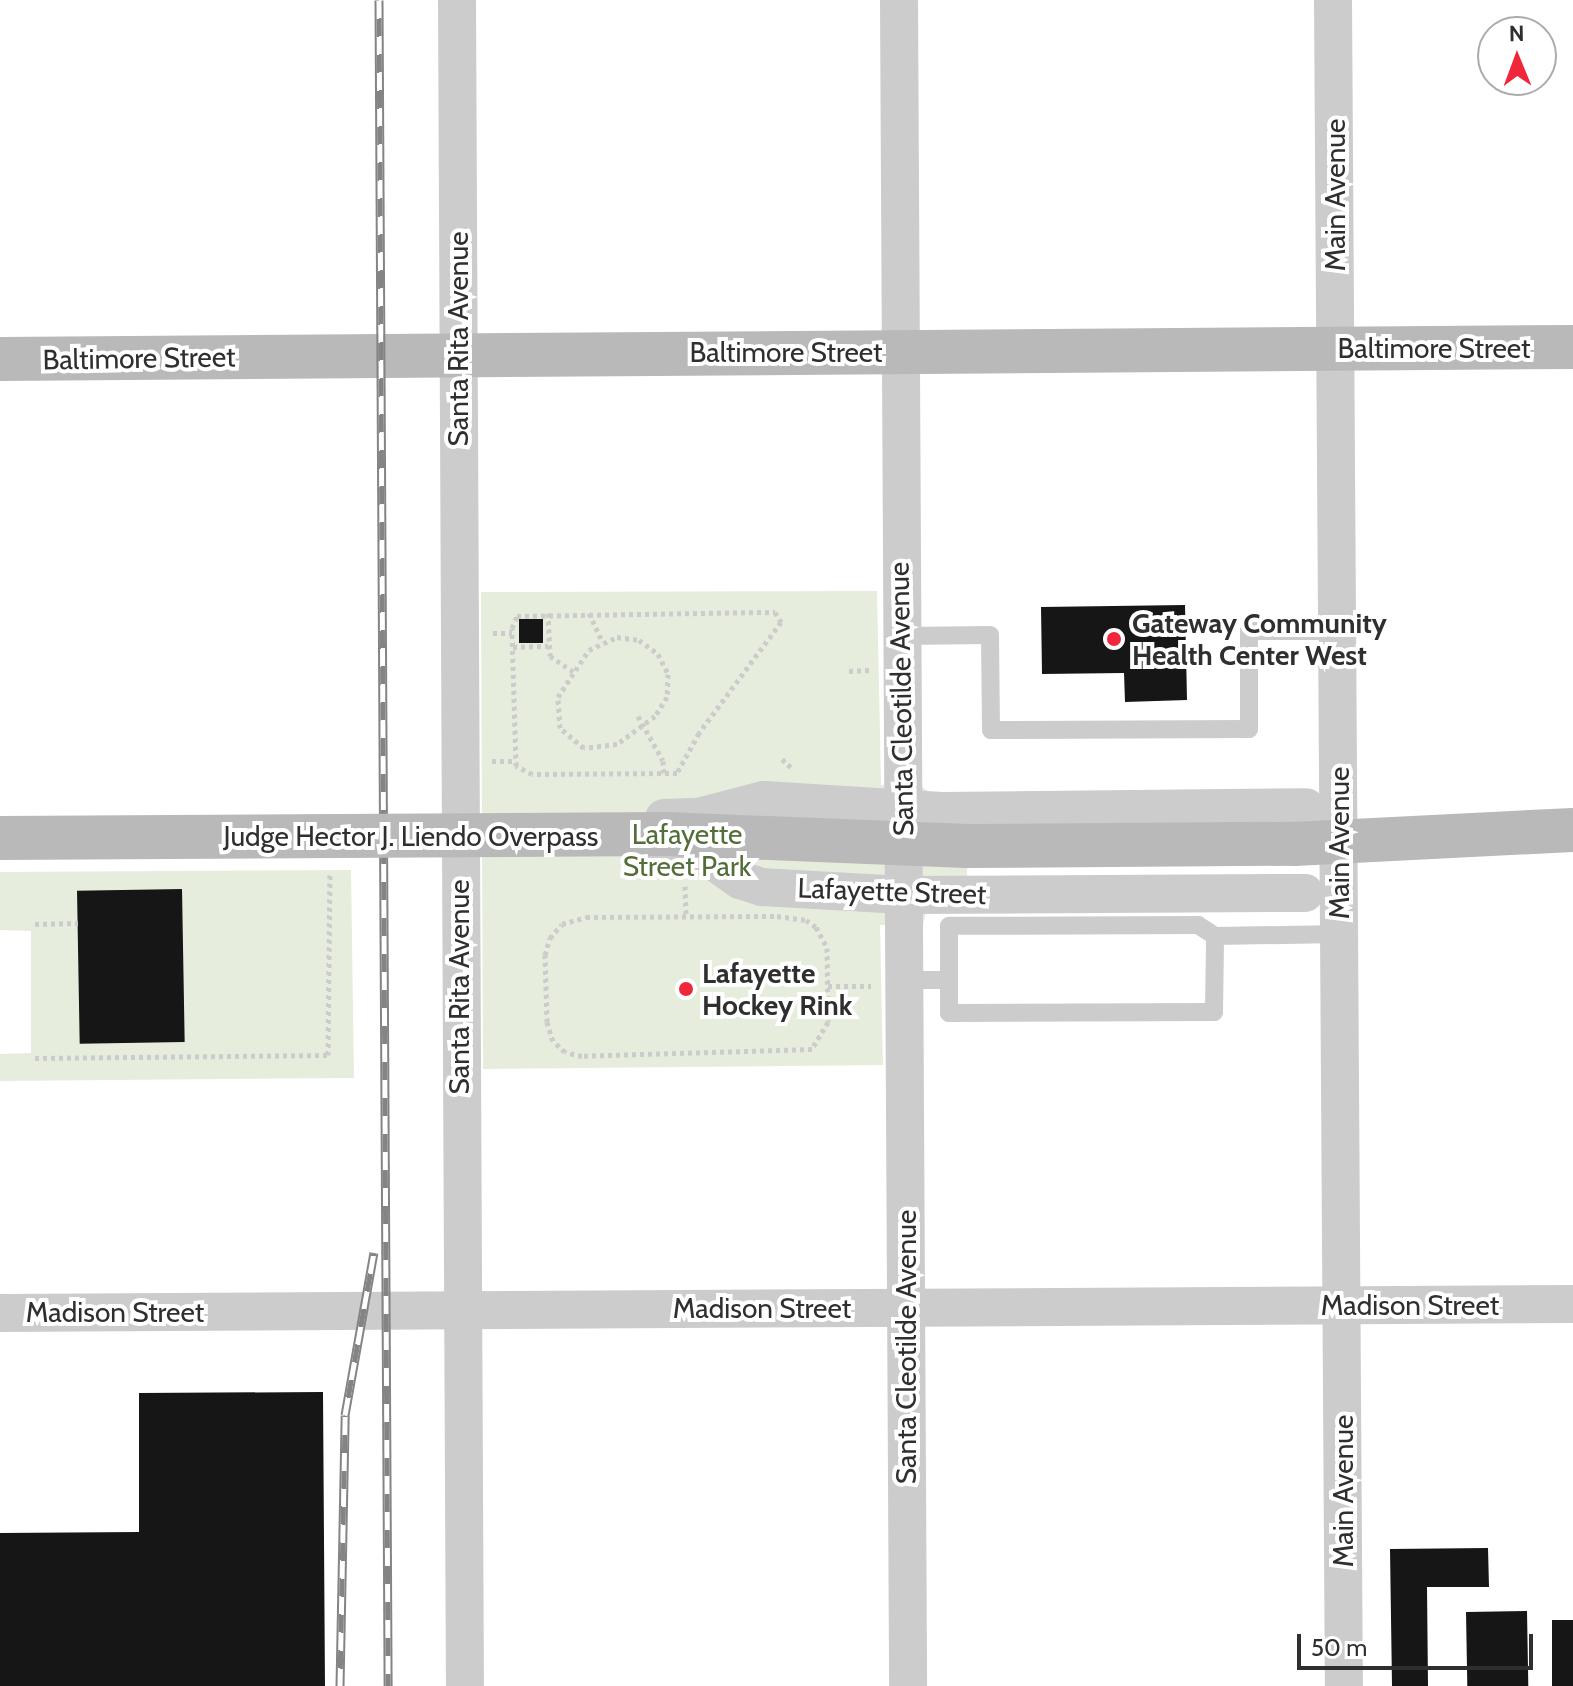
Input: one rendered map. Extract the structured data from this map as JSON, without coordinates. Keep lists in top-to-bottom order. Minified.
{"streets":{"street":["Main Avenue","Santa Rita Avenue","Baltimore Street","Santa Cleotilde Avenue","Judge Hector J. Liendo Overpass","Lafayette Street","Madison Street"]},"crossings":[["Main Avenue","Baltimore Street"],["Main Avenue","Lafayette Street"],["Main Avenue","Madison Street"],["Santa Rita Avenue","Baltimore Street"],["Santa Rita Avenue","Lafayette Street"],["Santa Rita Avenue","Madison Street"],["Baltimore Street","Santa Cleotilde Avenue"],["Santa Cleotilde Avenue","Lafayette Street"],["Santa Cleotilde Avenue","Madison Street"],["Judge Hector J. Liendo Overpass","Lafayette Street"]],"parks":["Lafayette Street Park"],"places":["Gateway Community Health Center West","Lafayette Hockey Rink"],"scale_bar":"50 m","north":"top"}
